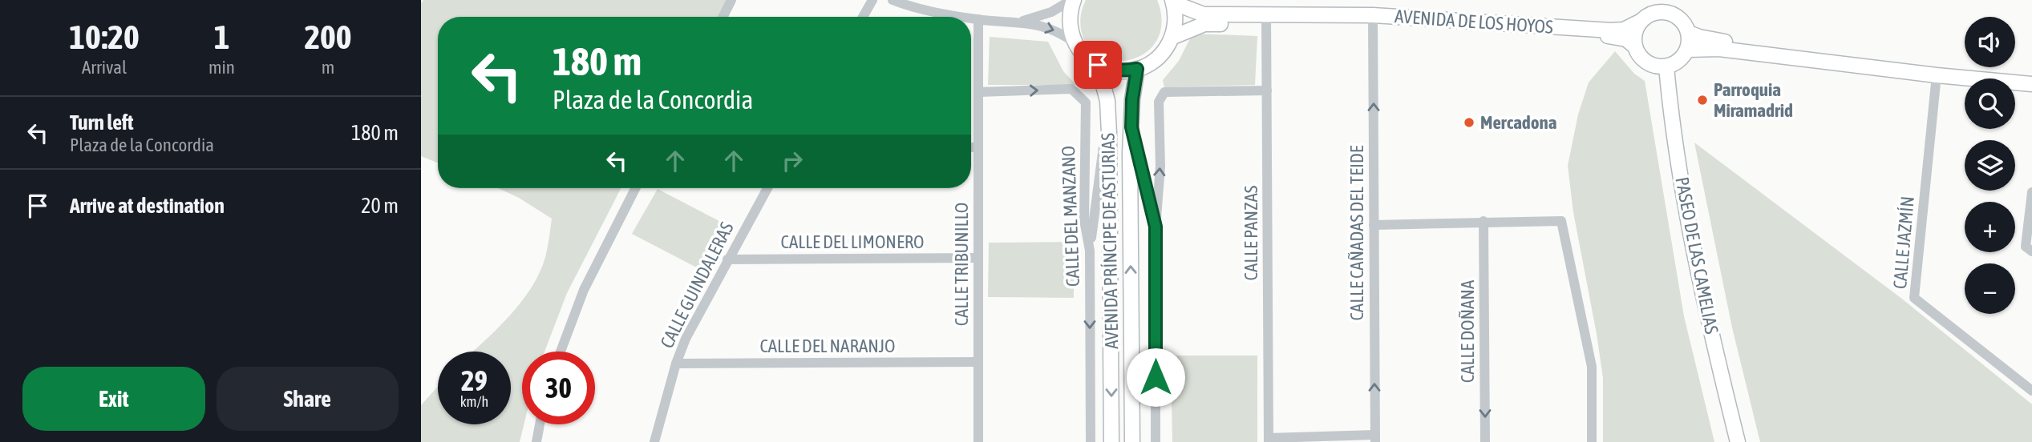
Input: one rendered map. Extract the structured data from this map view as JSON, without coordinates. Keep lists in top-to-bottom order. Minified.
{"streets":{"street":["AVENIDA DE LOS HOYOS","CALLE DEL MANZANO","CALLE PANZAS","CALLE CAÑADAS DEL TEIDE","AVENIDA PRÍNCIPE DE ASTURIAS","CALLE DEL LIMONERO","CALLE JAZMÍN","PASEO DE LAS CAMELIAS","CALLE TRIBUNILLO","CALLE GUINDALERAS","CALLE DOÑANA","CALLE DEL NARANJO"]},"crossings":[["AVENIDA DE LOS HOYOS","CALLE PANZAS"],["AVENIDA DE LOS HOYOS","CALLE CAÑADAS DEL TEIDE"],["AVENIDA DE LOS HOYOS","PASEO DE LAS CAMELIAS"],["CALLE DEL MANZANO","AVENIDA PRÍNCIPE DE ASTURIAS"],["CALLE DEL MANZANO","CALLE TRIBUNILLO"],["CALLE PANZAS","AVENIDA PRÍNCIPE DE ASTURIAS"],["CALLE DEL LIMONERO","CALLE TRIBUNILLO"],["CALLE DEL LIMONERO","CALLE GUINDALERAS"],["CALLE TRIBUNILLO","CALLE DEL NARANJO"],["CALLE GUINDALERAS","CALLE DEL NARANJO"]],"one_way":["CALLE DEL MANZANO","CALLE CAÑADAS DEL TEIDE","CALLE DOÑANA"],"places":["Parroquia Miramadrid","Mercadona"],"page":{"eta":["10:20","Arrival","1","min","200","m"],"map_buttons":["+","−"],"turn":["180 m","Plaza de la Concordia"],"list":[{"name":"Turn left","note":"Plaza de la Concordia","value":"180 m"},{"name":"Arrive at destination","value":"20 m"}],"speed":"29 km/h","limit":"30","buttons":["Exit","Share"]}}
